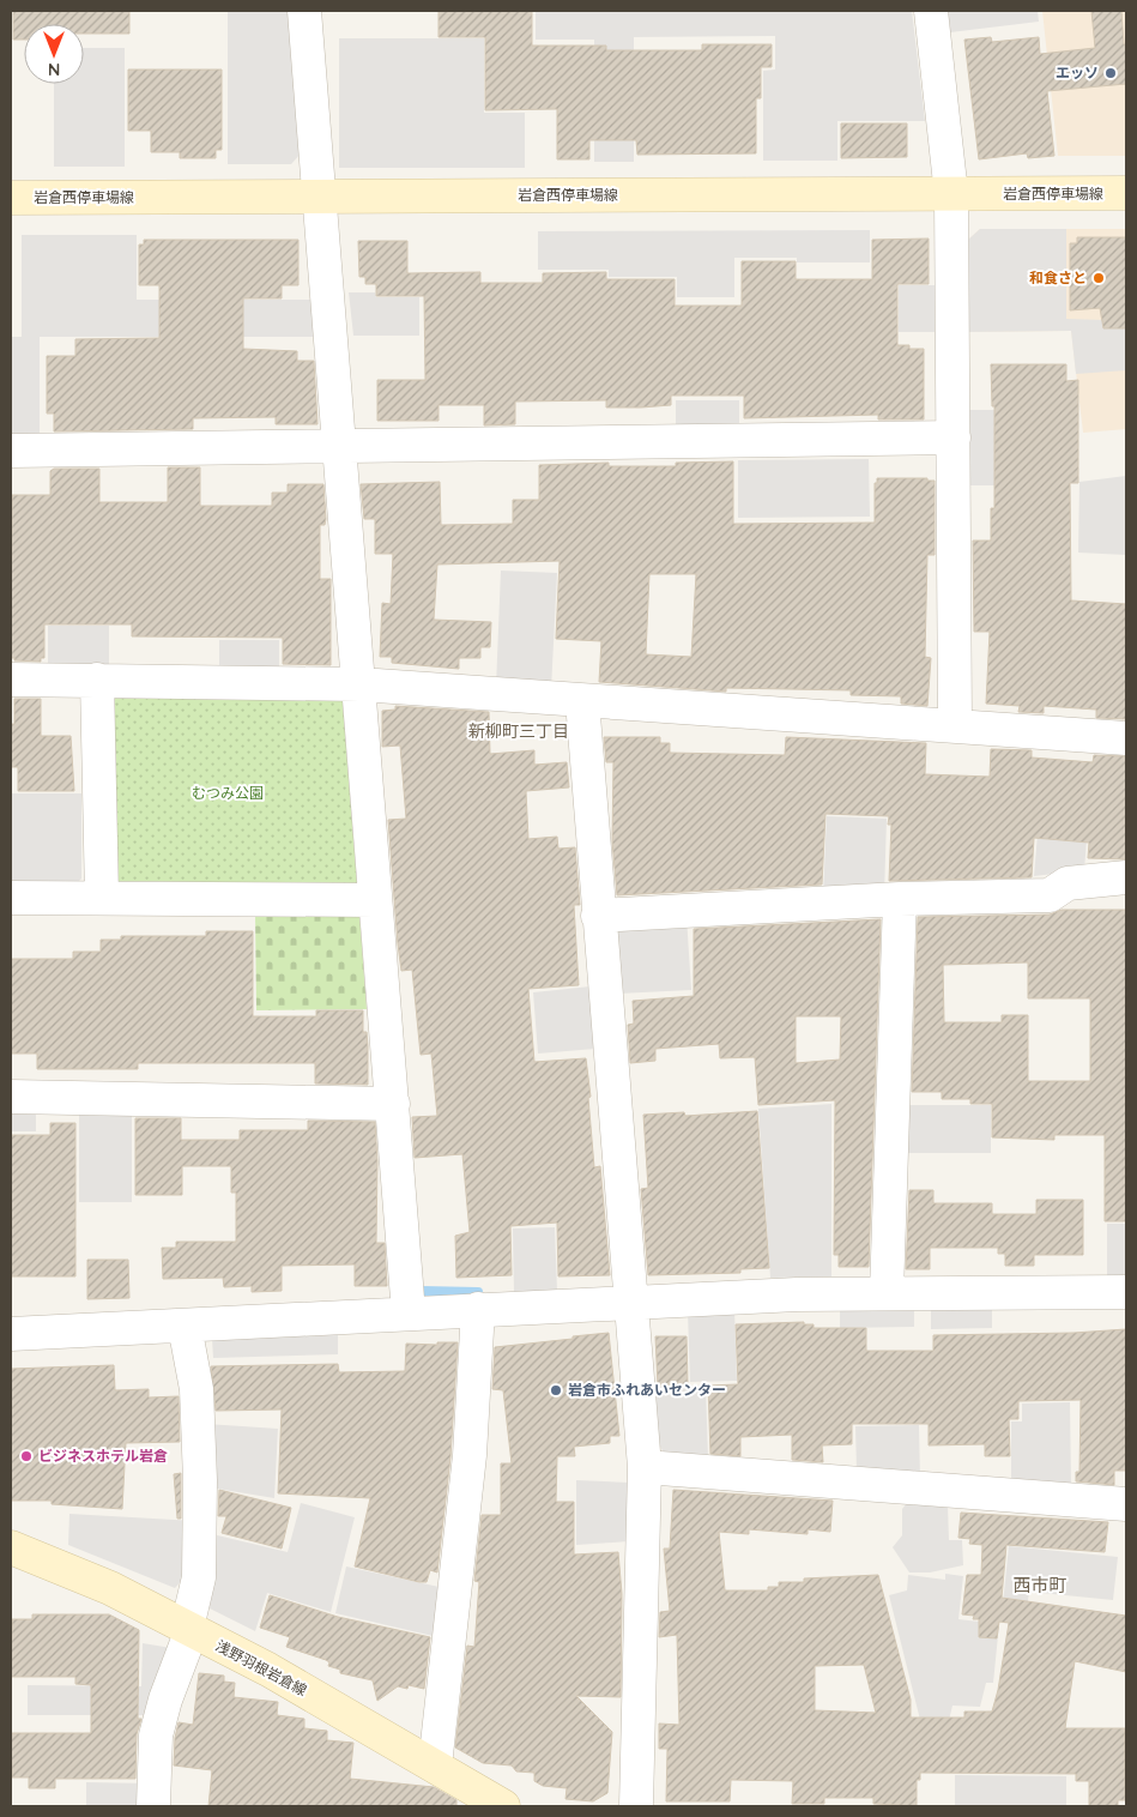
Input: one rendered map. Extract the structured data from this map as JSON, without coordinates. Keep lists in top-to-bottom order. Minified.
{"streets":{"main road":["岩倉西停車場線","浅野羽根岩倉線"]},"districts":["新柳町三丁目","西市町"],"parks":["むつみ公園"],"places":["エッソ","和食さと","岩倉市ふれあいセンター","ビジネスホテル岩倉"],"north":"bottom"}
